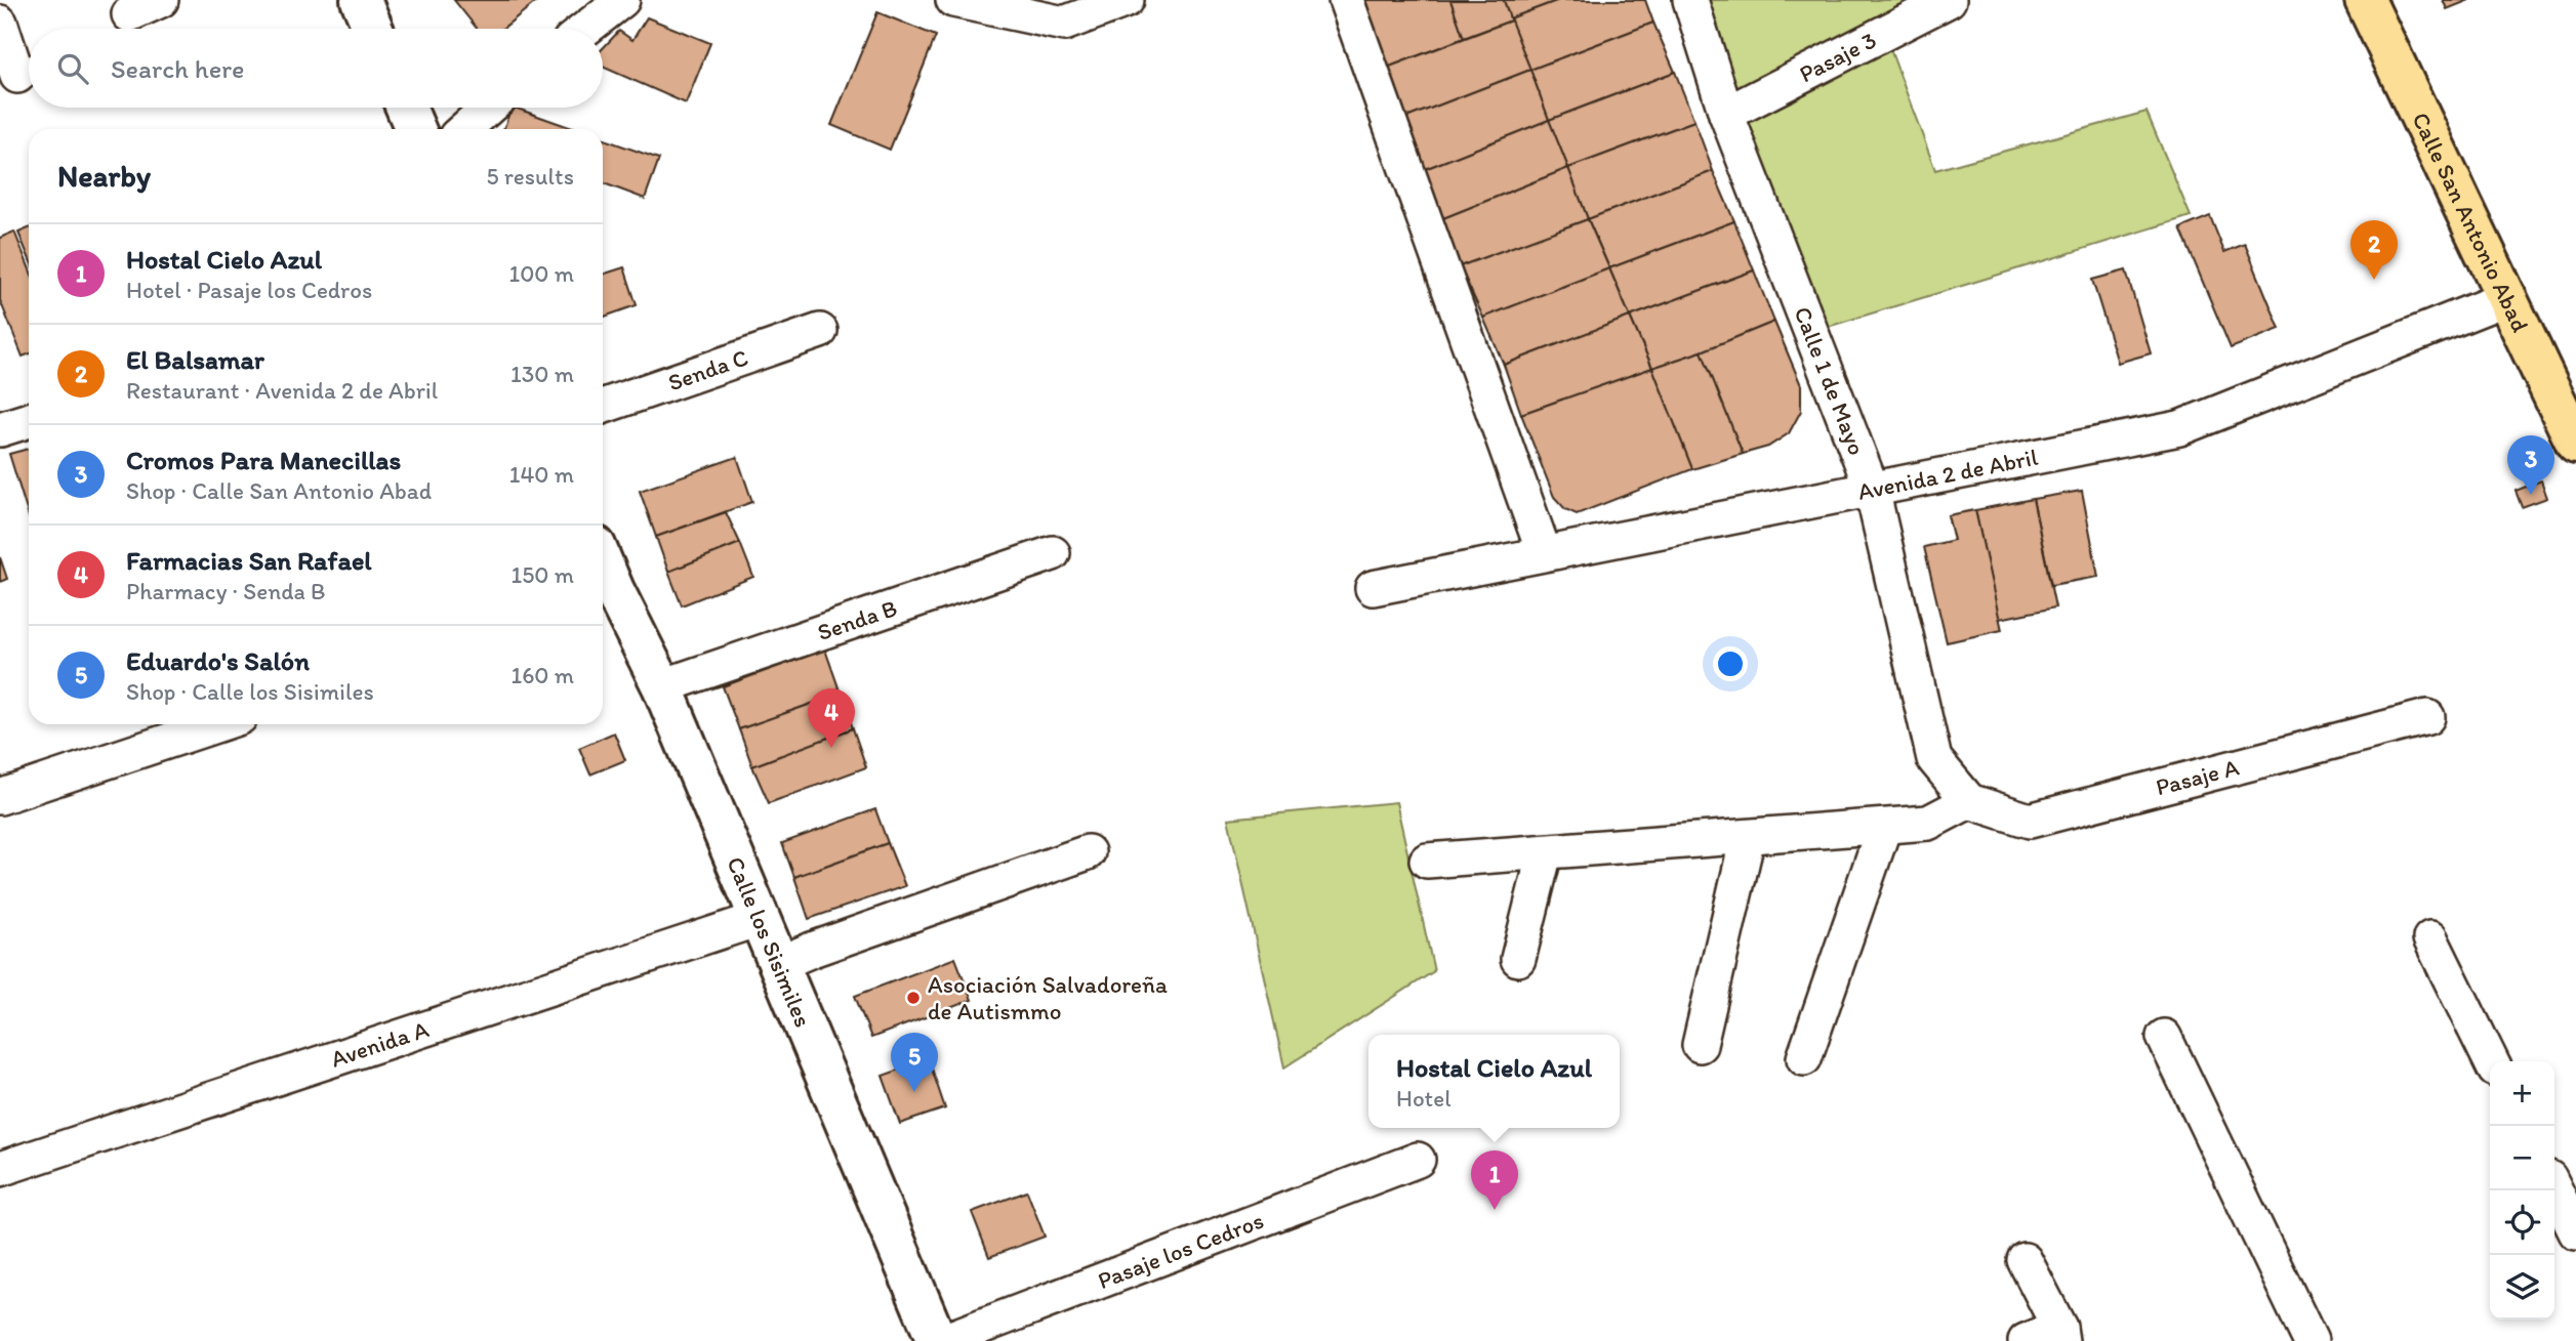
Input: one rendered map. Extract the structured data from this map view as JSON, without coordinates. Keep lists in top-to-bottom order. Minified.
{"streets":{"main road":["Calle San Antonio Abad","Calle los Sisimiles"],"street":["Pasaje 3","Senda C","Calle 1 de Mayo","Avenida 2 de Abril","Senda B","Pasaje A","Avenida A","Pasaje los Cedros"]},"crossings":[["Pasaje 3","Calle 1 de Mayo"],["Calle San Antonio Abad","Avenida 2 de Abril"],["Calle 1 de Mayo","Avenida 2 de Abril"],["Calle 1 de Mayo","Pasaje A"],["Senda B","Calle los Sisimiles"],["Calle los Sisimiles","Avenida A"]],"places":["Asociación Salvadoreña de Autismmo"],"page":{"search":"Search here","heading":["Nearby","5 results"],"pins":["2","3","4","5","1"],"list":[{"mark":"1","name":"Hostal Cielo Azul","note":"Hotel · Pasaje los Cedros","value":"100 m"},{"mark":"2","name":"El Balsamar","note":"Restaurant · Avenida 2 de Abril","value":"130 m"},{"mark":"3","name":"Cromos Para Manecillas","note":"Shop · Calle San Antonio Abad","value":"140 m"},{"mark":"4","name":"Farmacias San Rafael","note":"Pharmacy · Senda B","value":"150 m"},{"mark":"5","name":"Eduardo's Salón","note":"Shop · Calle los Sisimiles","value":"160 m"}],"popup":["Hostal Cielo Azul","Hotel"],"map_buttons":["+","−"]}}
